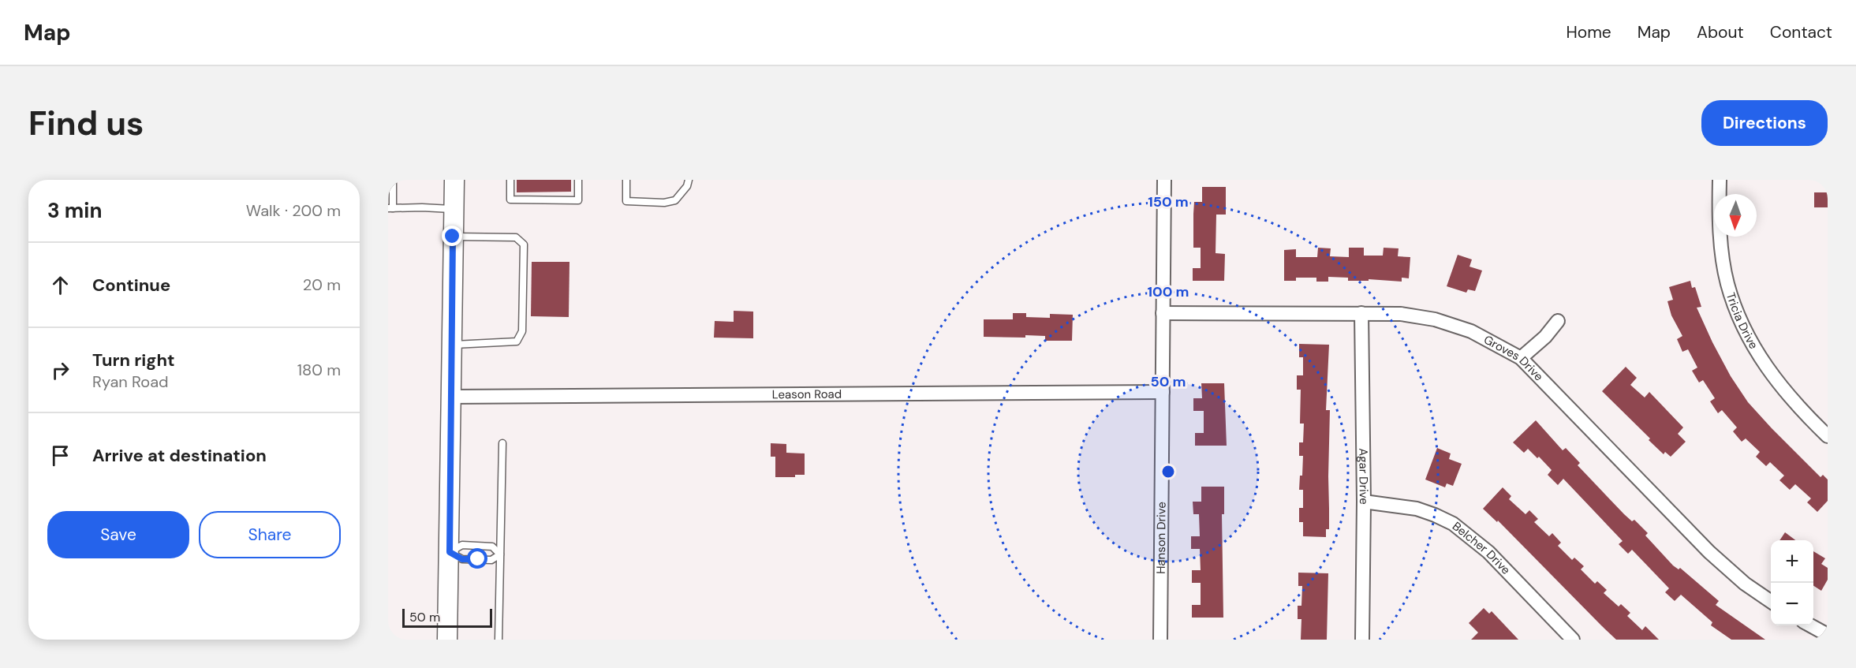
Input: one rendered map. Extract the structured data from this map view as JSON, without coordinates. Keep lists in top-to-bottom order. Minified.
{"streets":{"street":["Tricia Drive","Groves Drive","Leason Road","Agar Drive","Hanson Drive","Belcher Drive"]},"crossings":[["Groves Drive","Agar Drive"],["Groves Drive","Hanson Drive"],["Leason Road","Hanson Drive"],["Agar Drive","Belcher Drive"]],"scale_bar":"50 m","north":"bottom","page":{"header":"Map","nav":["Home","Map","About","Contact"],"buttons":["Directions",["Save","Share"]],"title":"Find us","heading":["3 min","Walk · 200 m"],"list":[["Continue","20 m"],["Turn right","Ryan Road","180 m"],"Arrive at destination"],"map_buttons":["+","−"],"scale":"50 m"},"rings":["150 m","100 m","50 m"]}
